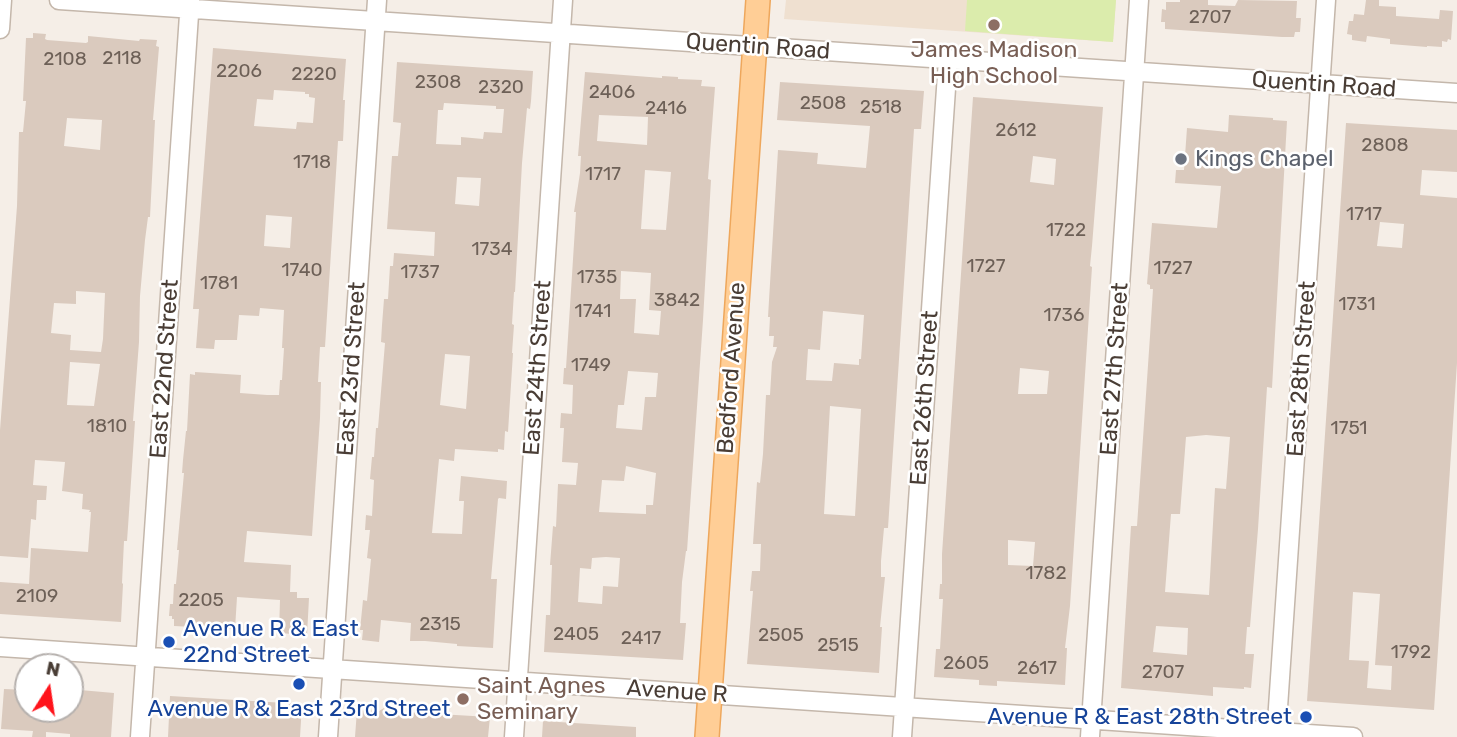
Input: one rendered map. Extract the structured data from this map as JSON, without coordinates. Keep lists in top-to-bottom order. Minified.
{"streets":{"main road":["Bedford Avenue"],"street":["Quentin Road","East 24th Street","East 22nd Street","East 23rd Street","East 27th Street","East 28th Street","East 26th Street","Avenue R"]},"crossings":[["Quentin Road","East 24th Street"],["Quentin Road","Bedford Avenue"],["Quentin Road","East 22nd Street"],["Quentin Road","East 23rd Street"],["Quentin Road","East 27th Street"],["Quentin Road","East 28th Street"],["Quentin Road","East 26th Street"],["East 24th Street","Avenue R"],["Bedford Avenue","Avenue R"],["East 22nd Street","Avenue R"],["East 23rd Street","Avenue R"],["East 27th Street","Avenue R"],["East 28th Street","Avenue R"],["East 26th Street","Avenue R"]],"places":["James Madison High School","Kings Chapel","Avenue R & East 22nd Street","Avenue R & East 23rd Street","Saint Agnes Seminary","Avenue R & East 28th Street"],"house_numbers":["2707","2118","2108","2206","2220","2308","2320","2406","2508","2518","2416","2612","2808","1718","1717","1717","1722","1734","1727","1727","1740","1737","1735","1781","3842","1731","1741","1736","1749","1810","1751","1782","2109","2205","2315","2405","2505","2417","2515","1792","2605","2617","2707"],"north":"top"}
